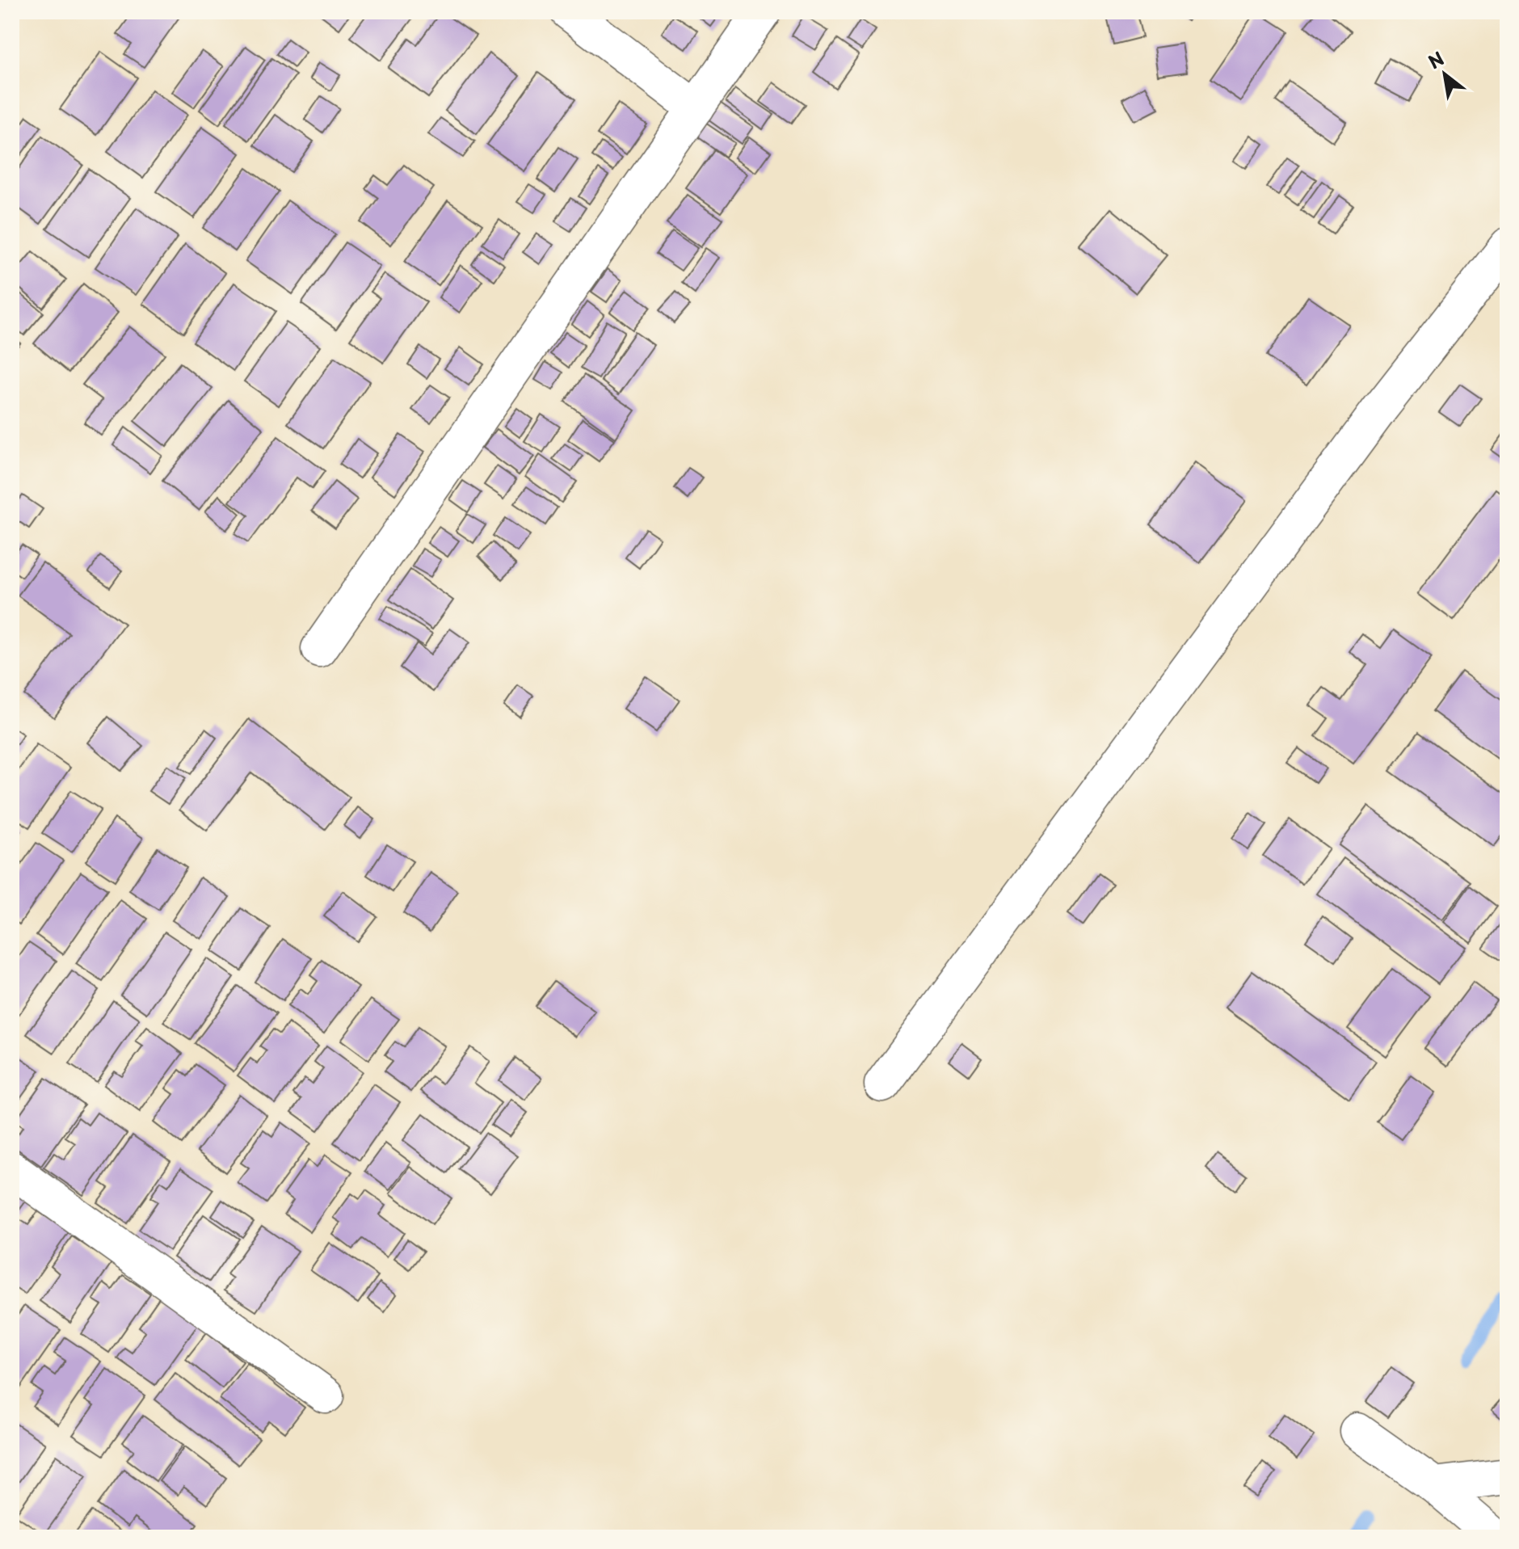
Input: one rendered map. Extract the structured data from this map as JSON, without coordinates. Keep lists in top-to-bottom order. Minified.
{"north":"top left"}
